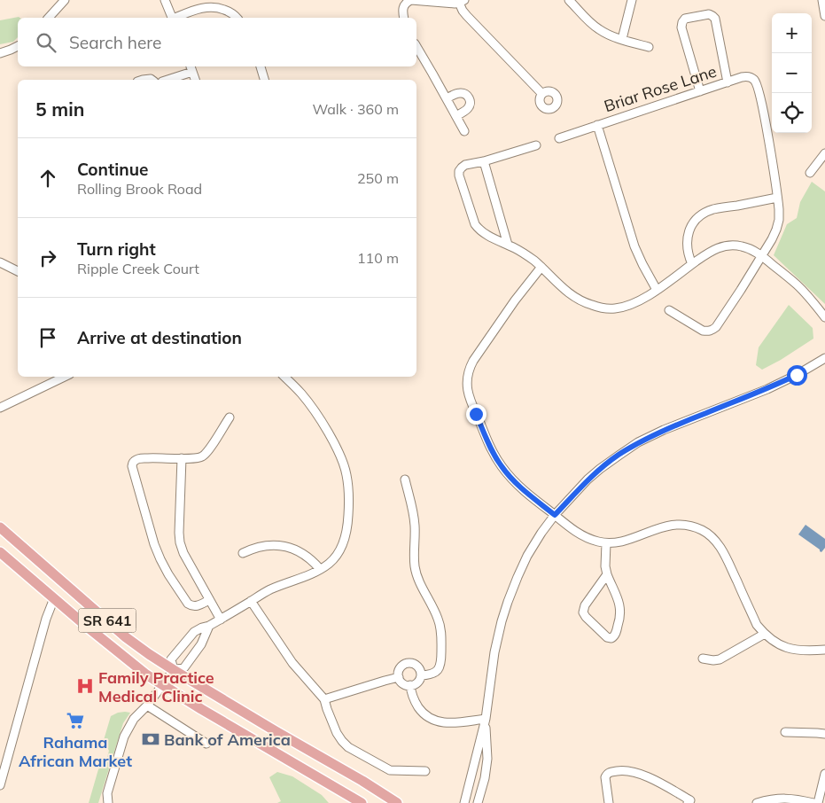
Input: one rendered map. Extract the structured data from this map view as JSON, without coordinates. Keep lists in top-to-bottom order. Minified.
{"streets":{"main road":["SR 641"],"street":["Briar Rose Lane"]},"places":{"hospital":["Family Practice Medical Clinic"],"supermarket":["Rahama African Market"],"bank":["Bank of America"]},"page":{"map_buttons":["+","−"],"search":"Search here","heading":["5 min","Walk · 360 m"],"list":[["Continue","Rolling Brook Road","250 m"],["Turn right","Ripple Creek Court","110 m"],"Arrive at destination"]}}
